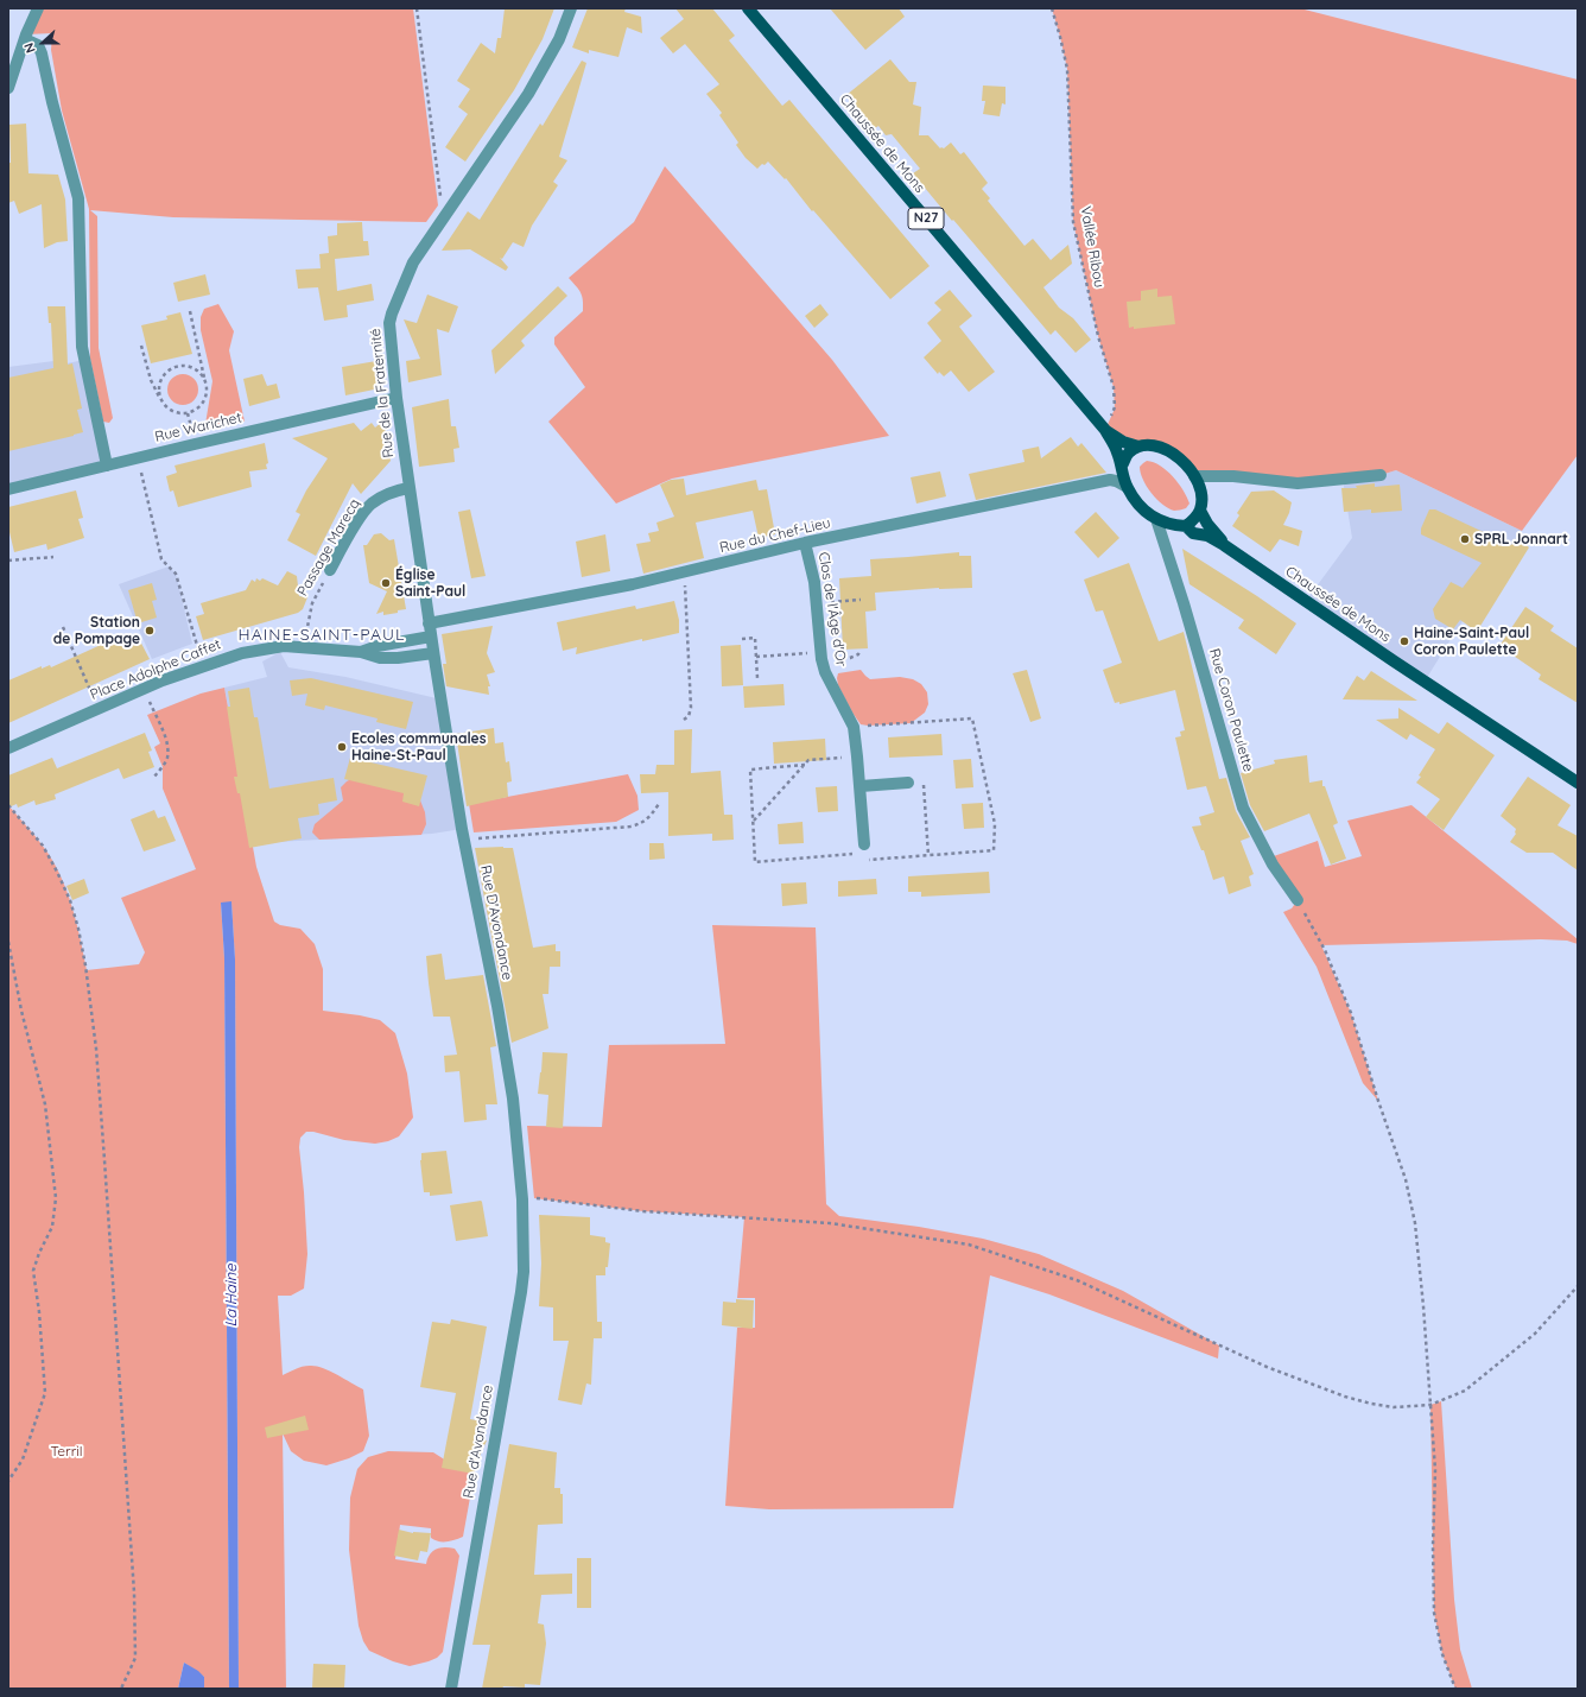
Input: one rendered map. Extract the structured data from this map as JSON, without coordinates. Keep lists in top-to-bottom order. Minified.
{"streets":{"main road":["Chaussée de Mons","N27"],"street":["Rue de la Fraternité","Rue Warichet","Rue du Chef-Lieu","Passage Marecq","Clos de l'Âge d'Or","Place Adolphe Caffet","Rue Coron Paulette","Rue D'Avondance","Rue d'Avondance"],"path":["Vallée Ribou"]},"crossings":[["Chaussée de Mons","N27"],["Chaussée de Mons","Vallée Ribou"],["N27","Vallée Ribou"],["N27","Rue du Chef-Lieu"],["N27","Rue Coron Paulette"],["Rue de la Fraternité","Rue Warichet"],["Rue de la Fraternité","Rue du Chef-Lieu"],["Rue de la Fraternité","Passage Marecq"],["Rue de la Fraternité","Rue D'Avondance"],["Rue du Chef-Lieu","Clos de l'Âge d'Or"],["Rue du Chef-Lieu","Rue Coron Paulette"],["Passage Marecq","Place Adolphe Caffet"],["Place Adolphe Caffet","Rue D'Avondance"],["Rue D'Avondance","Rue d'Avondance"]],"districts":["HAINE-SAINT-PAUL"],"water":["La Haine"],"parks":["Terril"],"places":["SPRL Jonnart","Église Saint-Paul","Station de Pompage","Haine-Saint-Paul Coron Paulette","Ecoles communales Haine-St-Paul"],"north":"left"}
